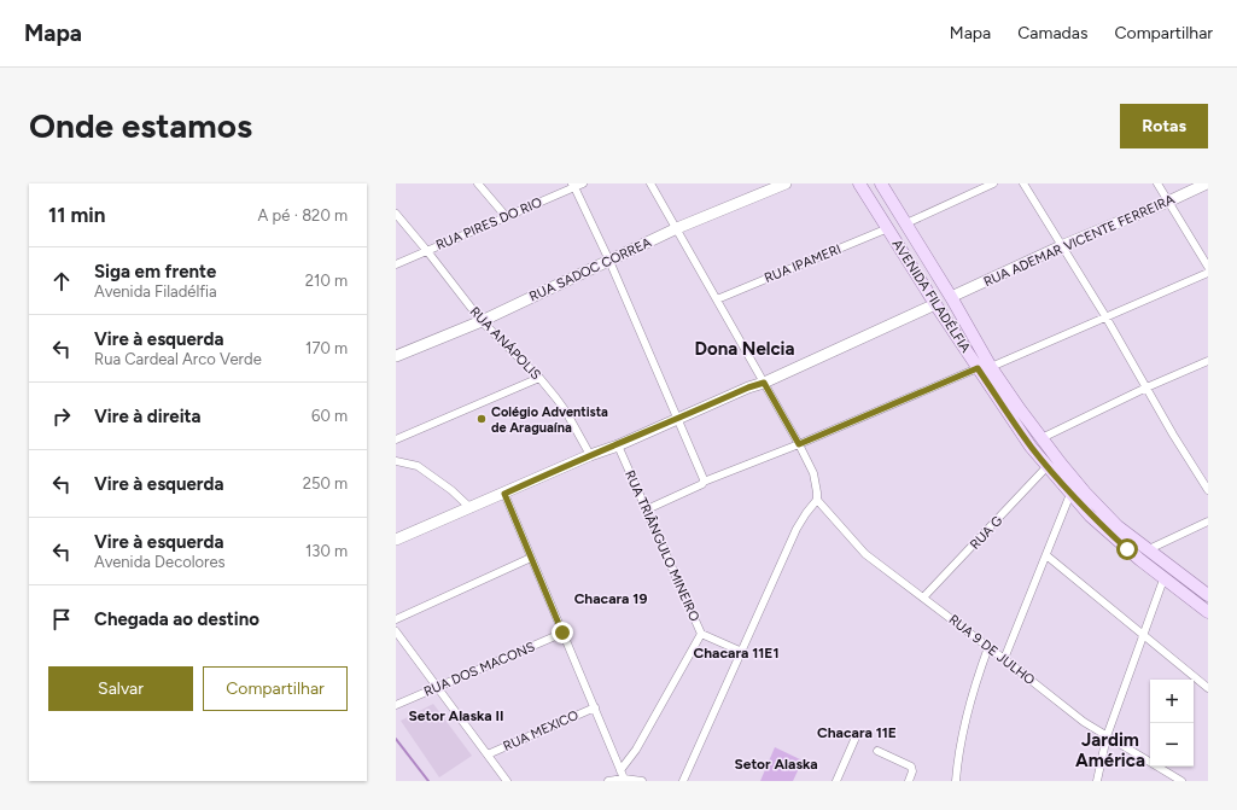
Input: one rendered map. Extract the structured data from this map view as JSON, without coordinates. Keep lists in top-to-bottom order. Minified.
{"streets":{"main road":["AVENIDA FILADÉLFIA"],"street":["RUA PIRES DO RIO","RUA ADEMAR VICENTE FERREIRA","RUA IPAMERI","RUA SADOC CORREA","RUA ANÁPOLIS","RUA G","RUA TRIÂNGULO MINEIRO","RUA 9 DE JULHO","RUA DOS MACONS","RUA MEXICO"]},"crossings":[["RUA PIRES DO RIO","RUA ANÁPOLIS"],["RUA ADEMAR VICENTE FERREIRA","AVENIDA FILADÉLFIA"],["RUA IPAMERI","AVENIDA FILADÉLFIA"],["RUA SADOC CORREA","RUA ANÁPOLIS"],["AVENIDA FILADÉLFIA","RUA G"],["RUA G","RUA 9 DE JULHO"]],"districts":["Dona Nelcia","Chacara 19","Chacara 11E1","Setor Alaska II","Chacara 11E","Jardim América","Setor Alaska"],"places":["Colégio Adventista de Araguaína"],"page":{"header":"Mapa","nav":["Mapa","Camadas","Compartilhar"],"buttons":["Rotas",["Salvar","Compartilhar"]],"title":"Onde estamos","heading":["11 min","A pé · 820 m"],"list":[["Siga em frente","Avenida Filadélfia","210 m"],["Vire à esquerda","Rua Cardeal Arco Verde","170 m"],["Vire à direita","60 m"],["Vire à esquerda","250 m"],["Vire à esquerda","Avenida Decolores","130 m"],"Chegada ao destino"],"map_buttons":["+","−"]}}
